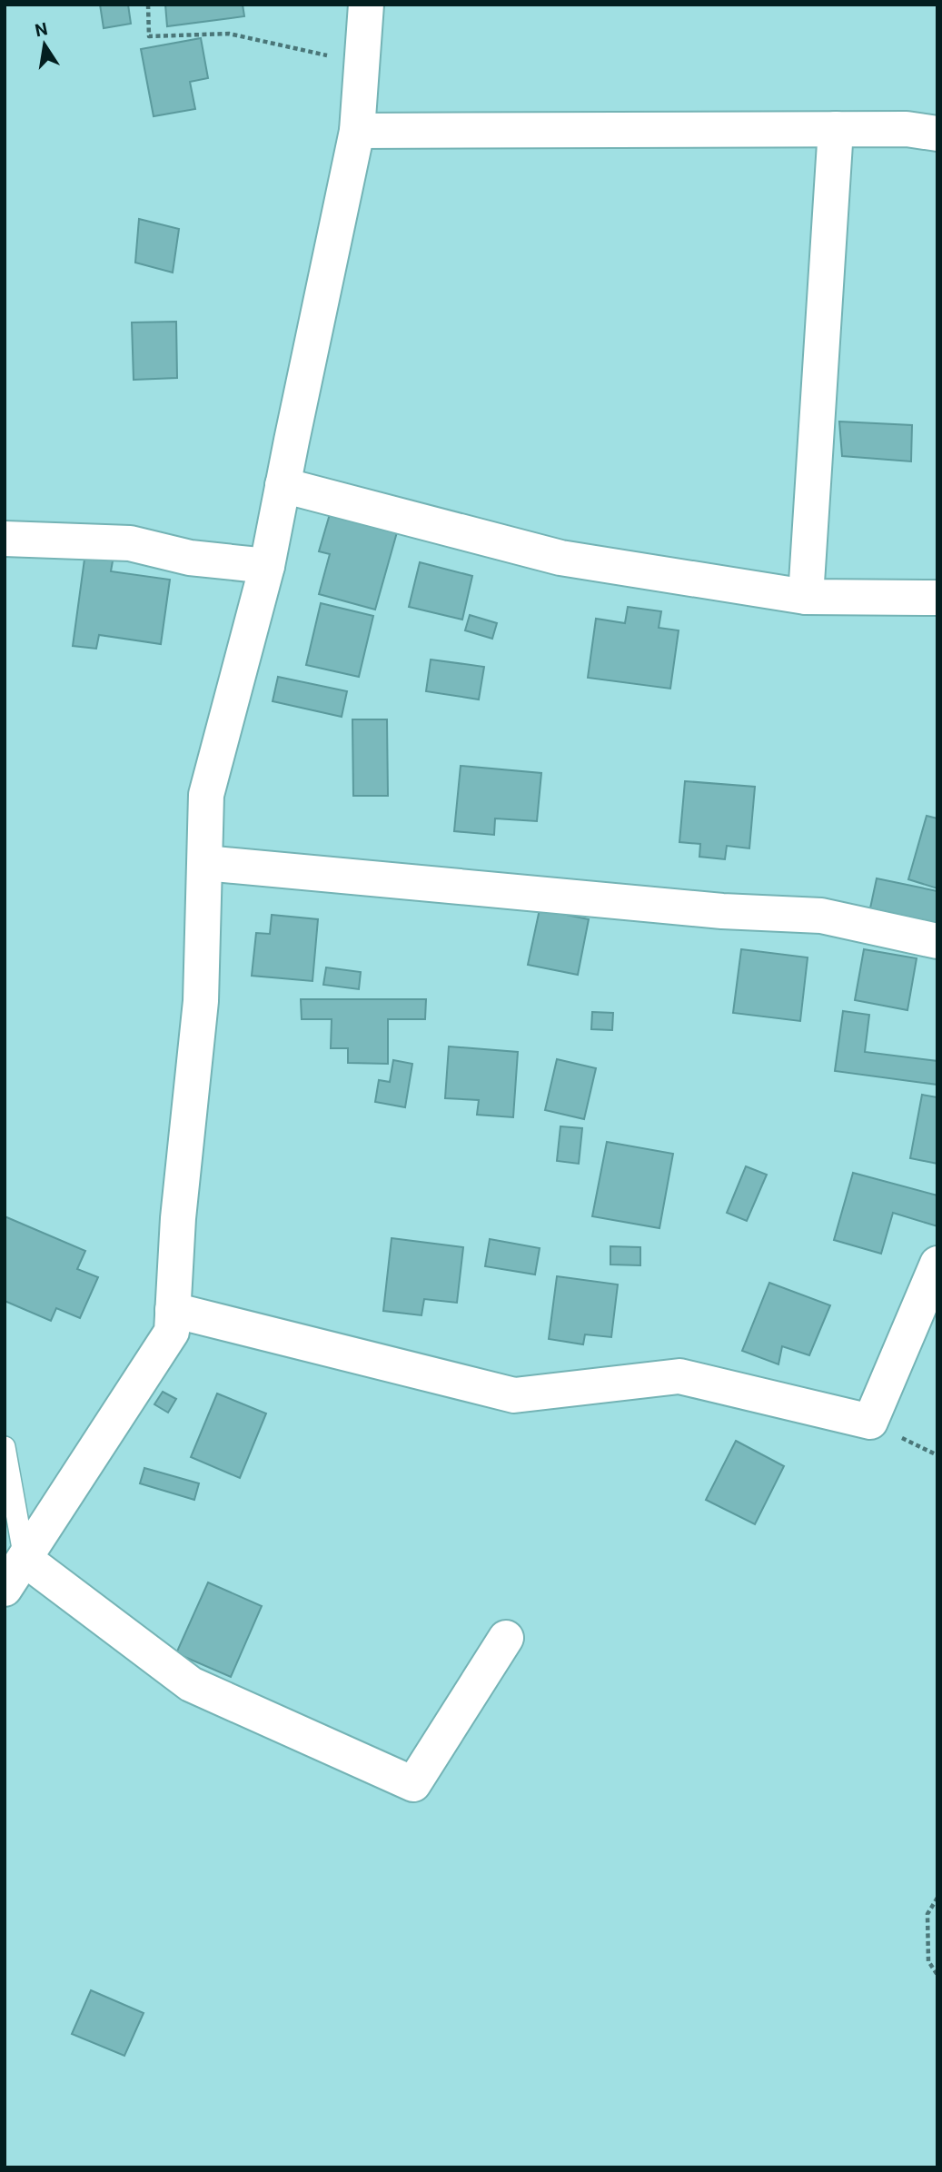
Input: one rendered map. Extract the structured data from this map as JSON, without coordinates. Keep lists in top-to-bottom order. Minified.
{"north":"top"}
